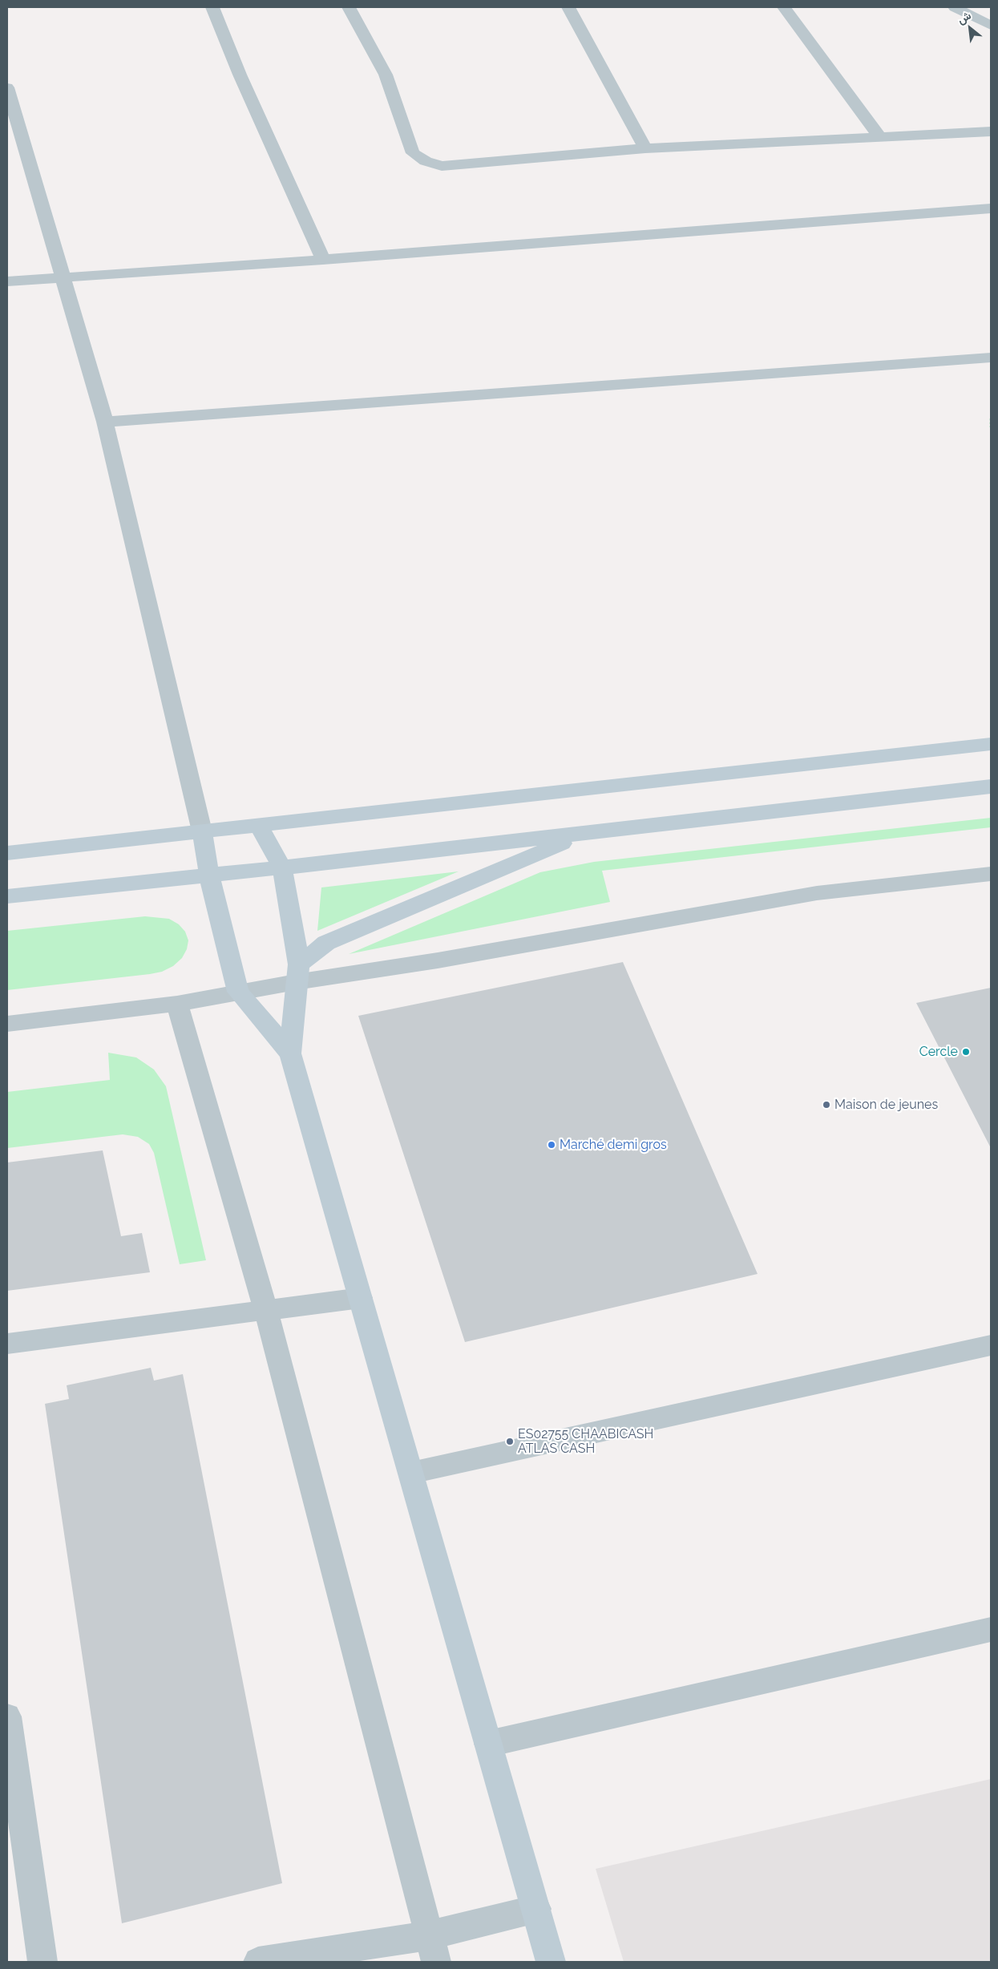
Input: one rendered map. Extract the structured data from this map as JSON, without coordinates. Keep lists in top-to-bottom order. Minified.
{"places":["Cercle","Maison de jeunes","Marché demi gros","ES02755 CHAABICASH ATLAS CASH"],"north":"top left"}
